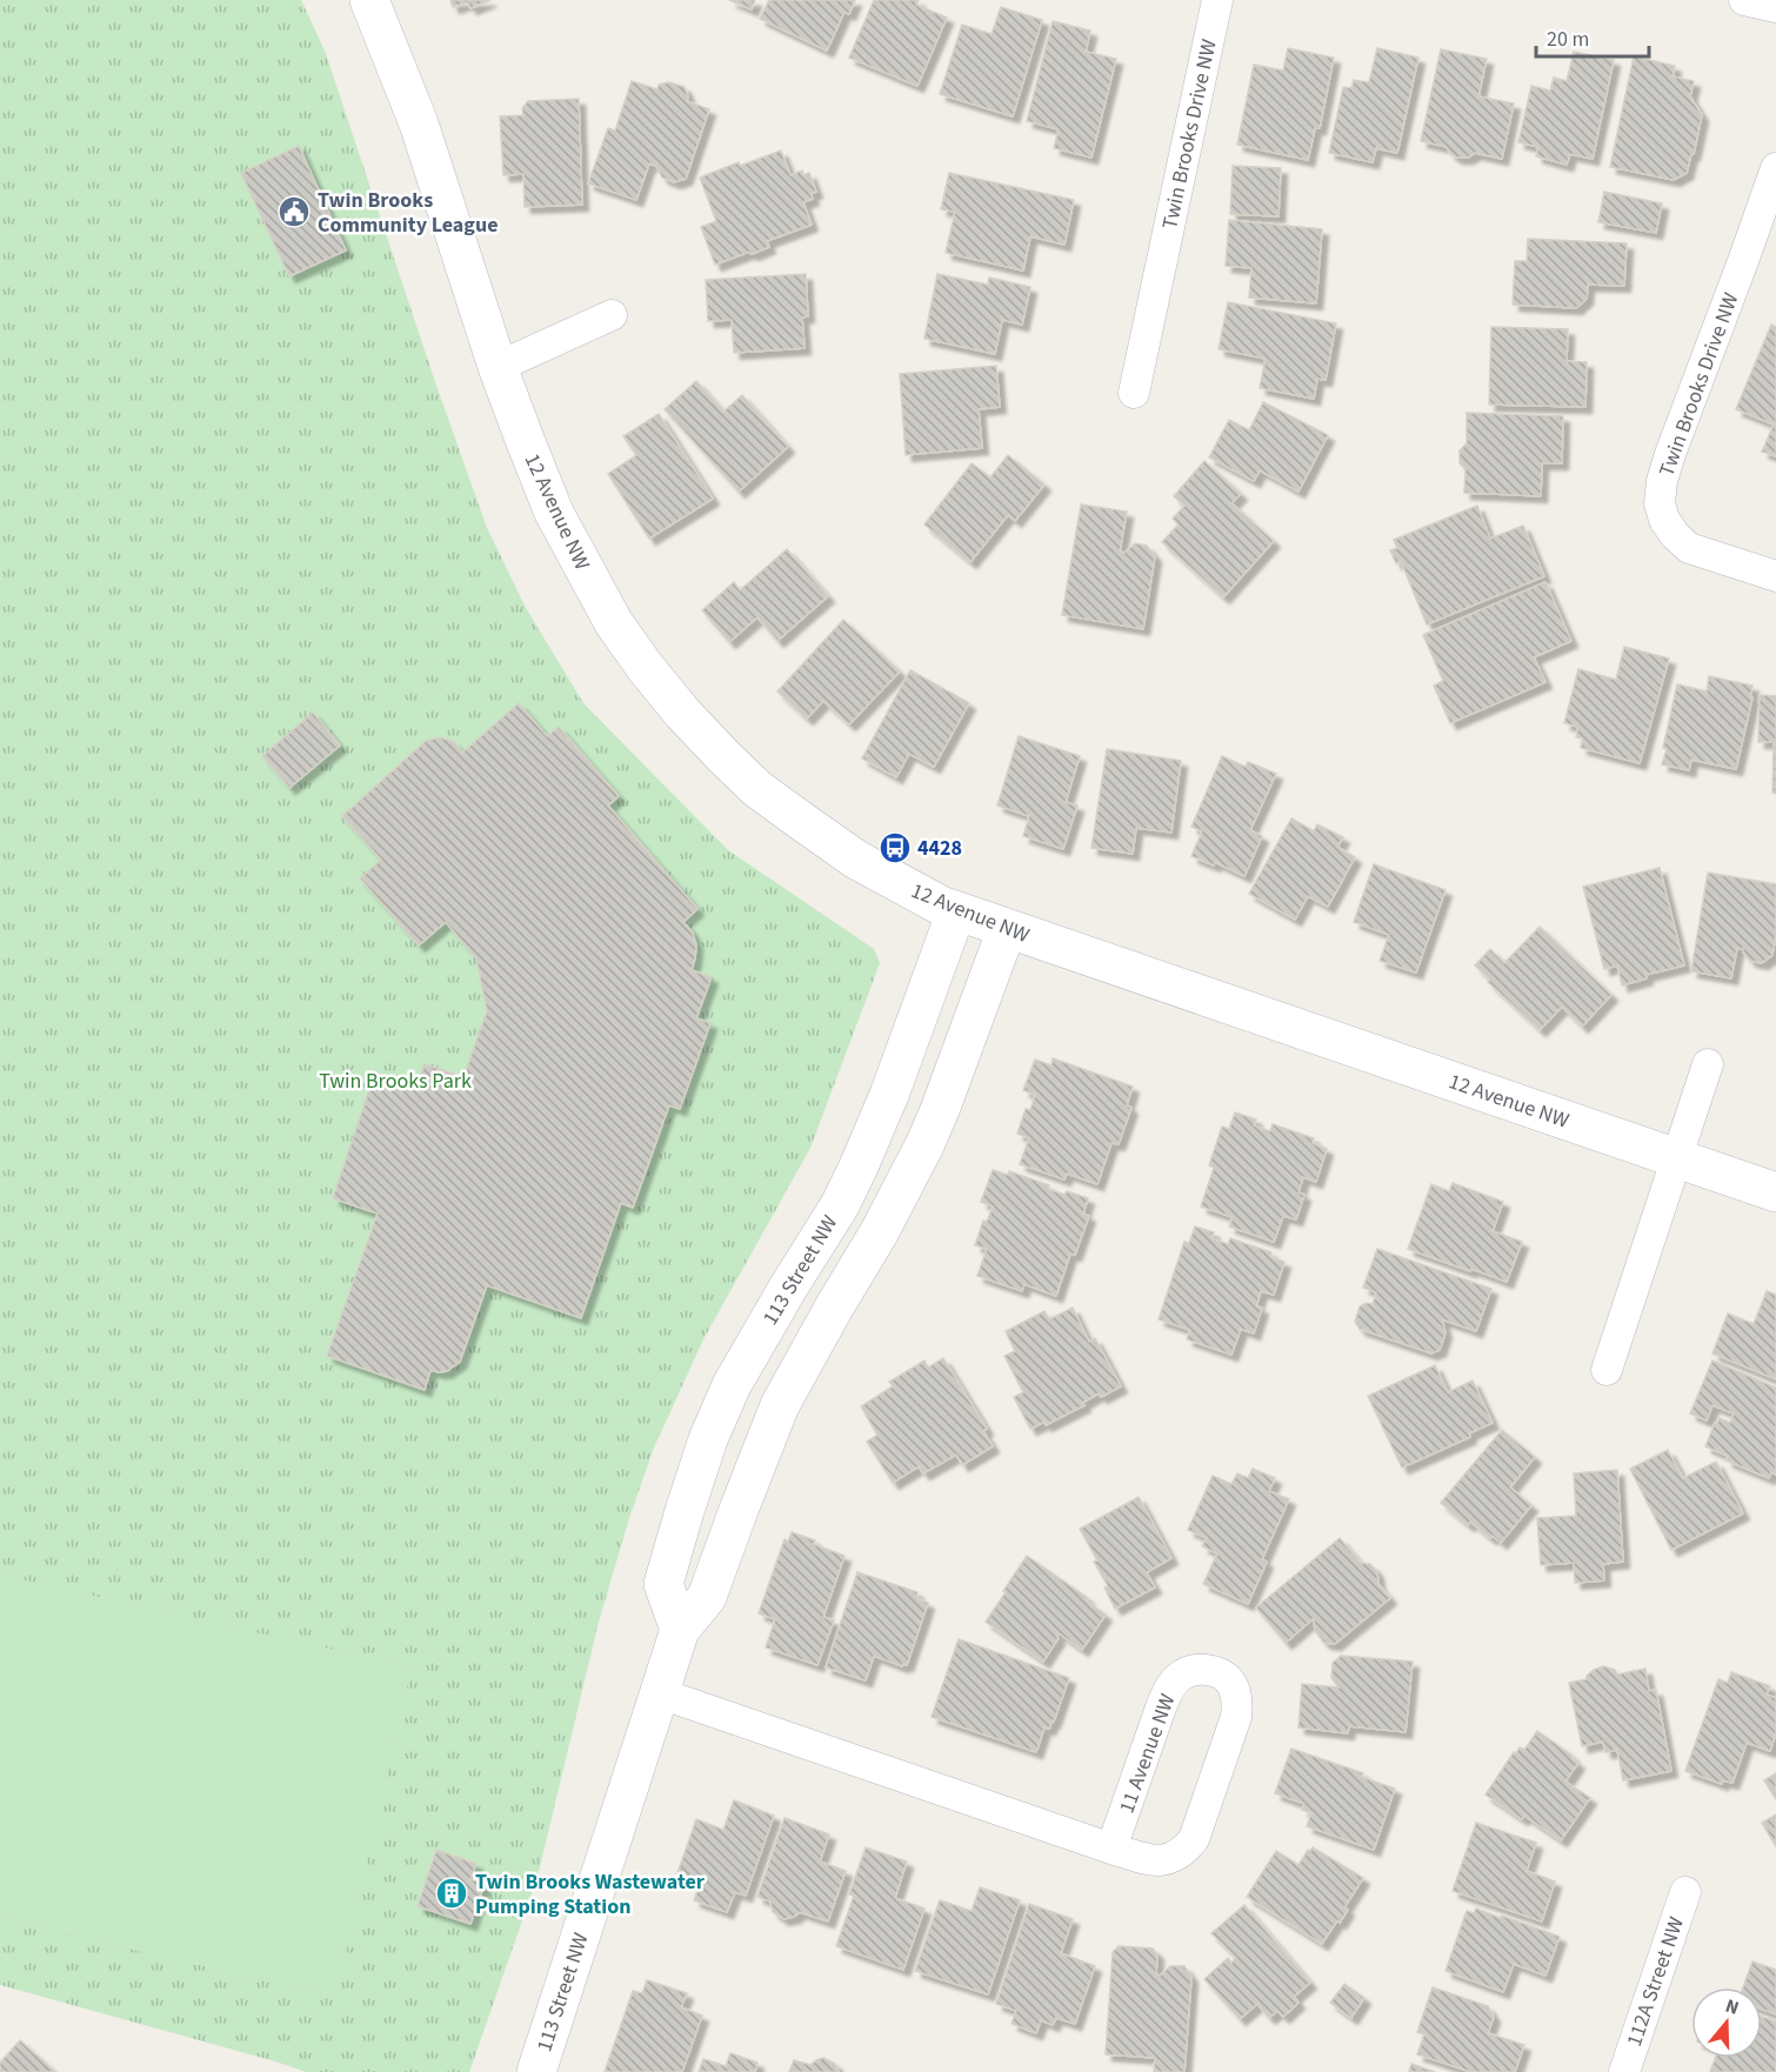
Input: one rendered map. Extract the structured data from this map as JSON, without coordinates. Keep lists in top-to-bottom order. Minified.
{"streets":{"street":["Twin Brooks Drive NW","12 Avenue NW","113 Street NW","11 Avenue NW","112A Street NW"]},"crossings":[["12 Avenue NW","113 Street NW"],["113 Street NW","11 Avenue NW"]],"parks":["Twin Brooks Park"],"places":{"public building":["Twin Brooks Community League"],"bus stop":["4428"],"building":["Twin Brooks Wastewater Pumping Station"]},"scale_bar":"20 m","north":"top"}
